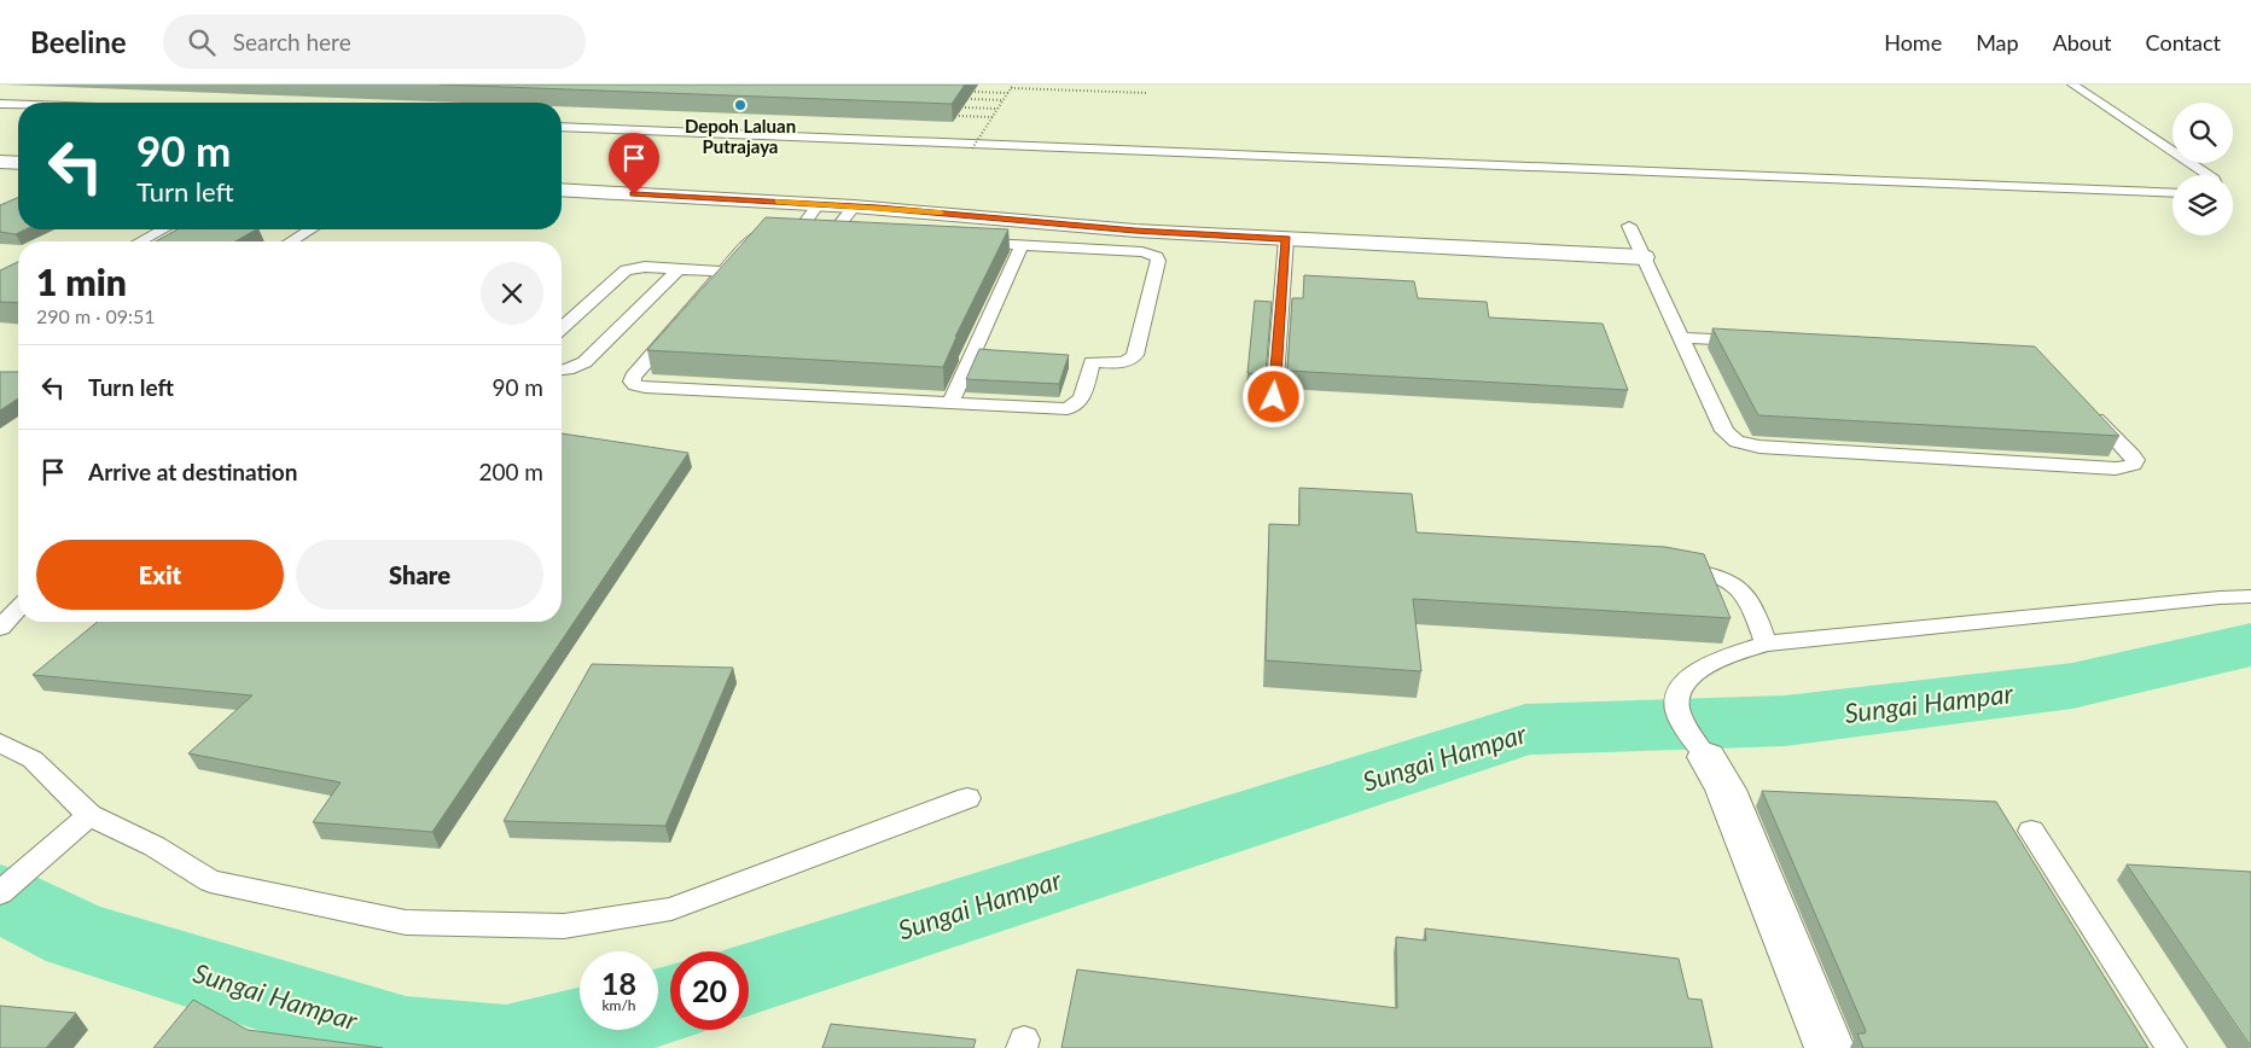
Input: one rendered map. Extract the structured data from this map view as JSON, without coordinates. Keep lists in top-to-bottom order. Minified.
{"water":["Sungai Hampar"],"places":["Depoh Laluan Putrajaya"],"page":{"header":"Beeline","search":"Search here","nav":["Home","Map","About","Contact"],"turn":["90 m","Turn left"],"heading":["1 min","290 m · 09:51"],"list":[{"name":"Turn left","value":"90 m"},{"name":"Arrive at destination","value":"200 m"}],"buttons":["Exit","Share"],"speed":"18 km/h","limit":"20"}}
